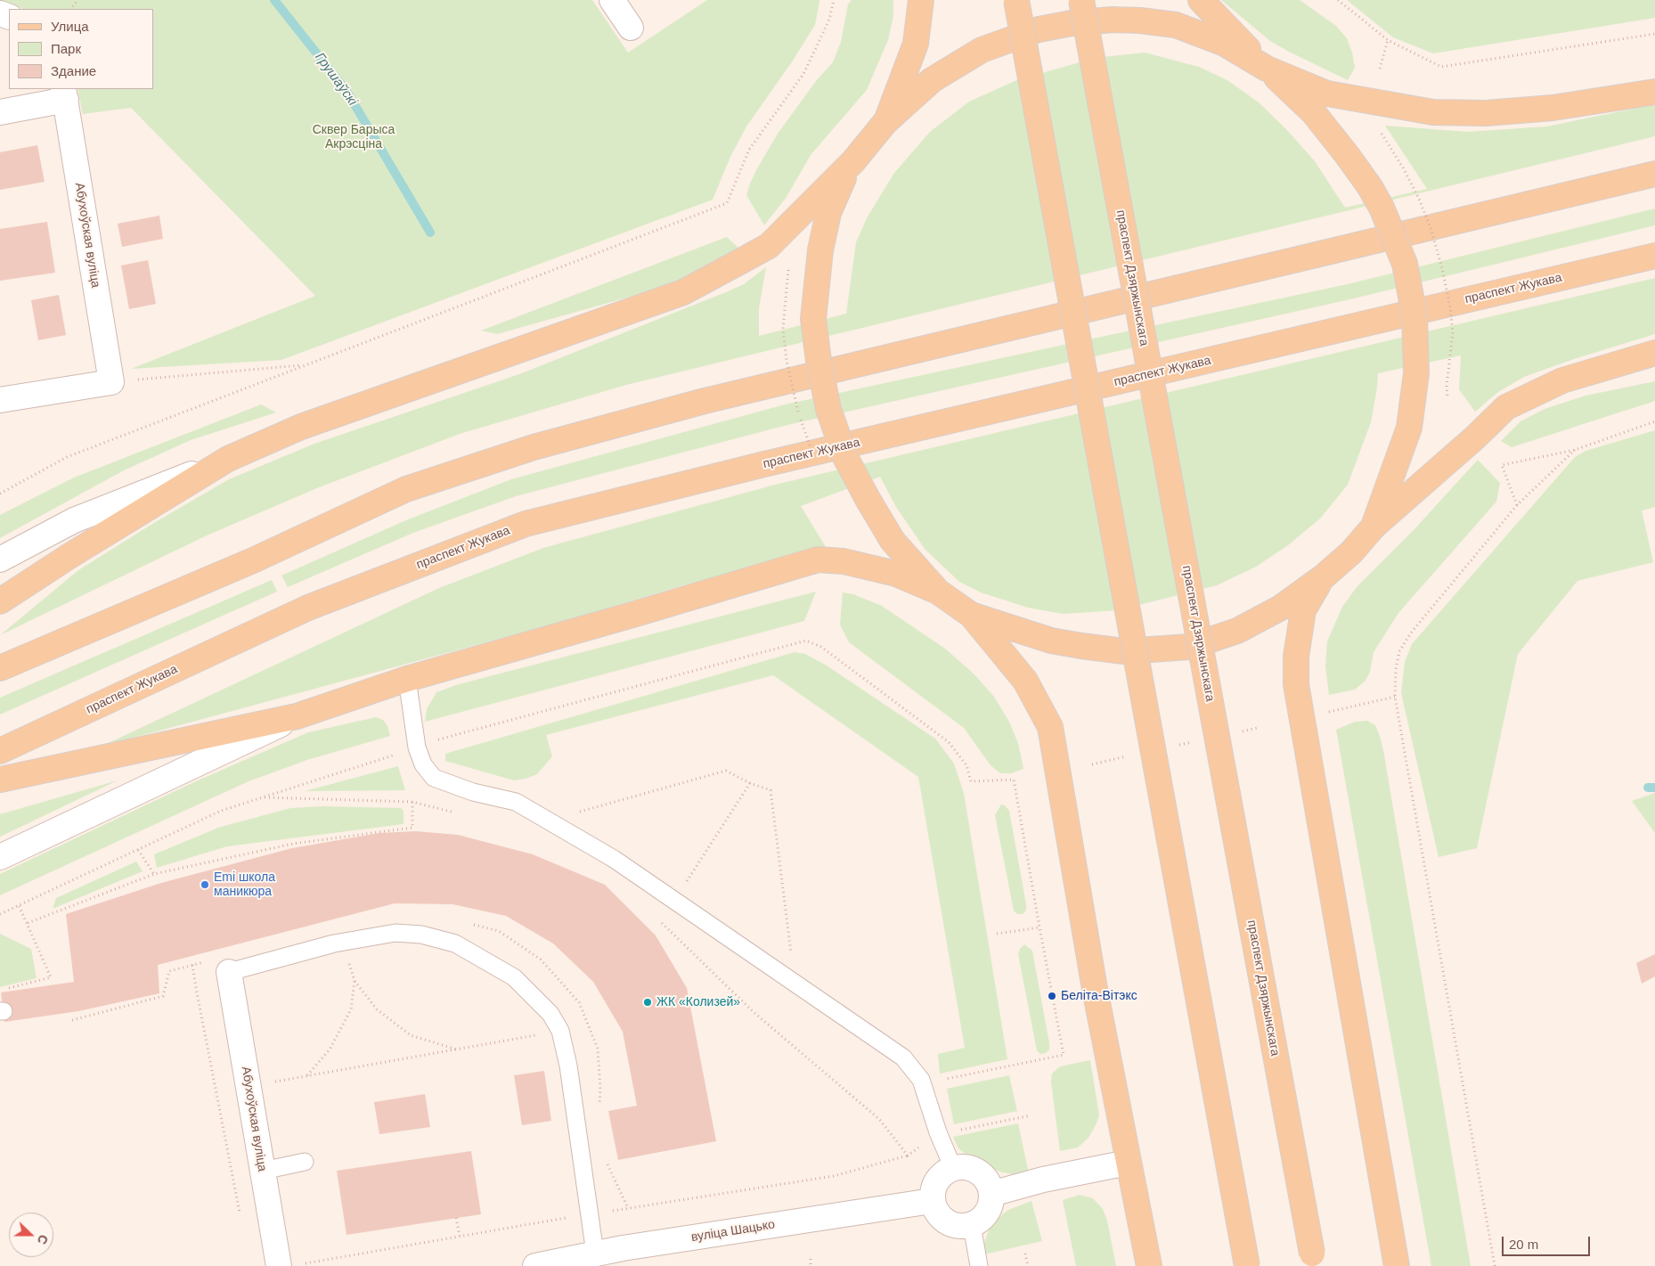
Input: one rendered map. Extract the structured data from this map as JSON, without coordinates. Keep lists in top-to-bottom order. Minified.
{"streets":{"main road":["праспект Дзяржынскага","праспект Жукава"],"street":["Абухоўская вуліца","вуліца Шацько"]},"water":["Грушаўскі"],"parks":["Сквер Барыса Акрэсціна"],"places":["Emi школа маникюра","Беліта-Вітэкс","ЖК «Колизей»"],"legend":["Улица","Парк","Здание"],"scale_bar":"20 m","north":"right"}
